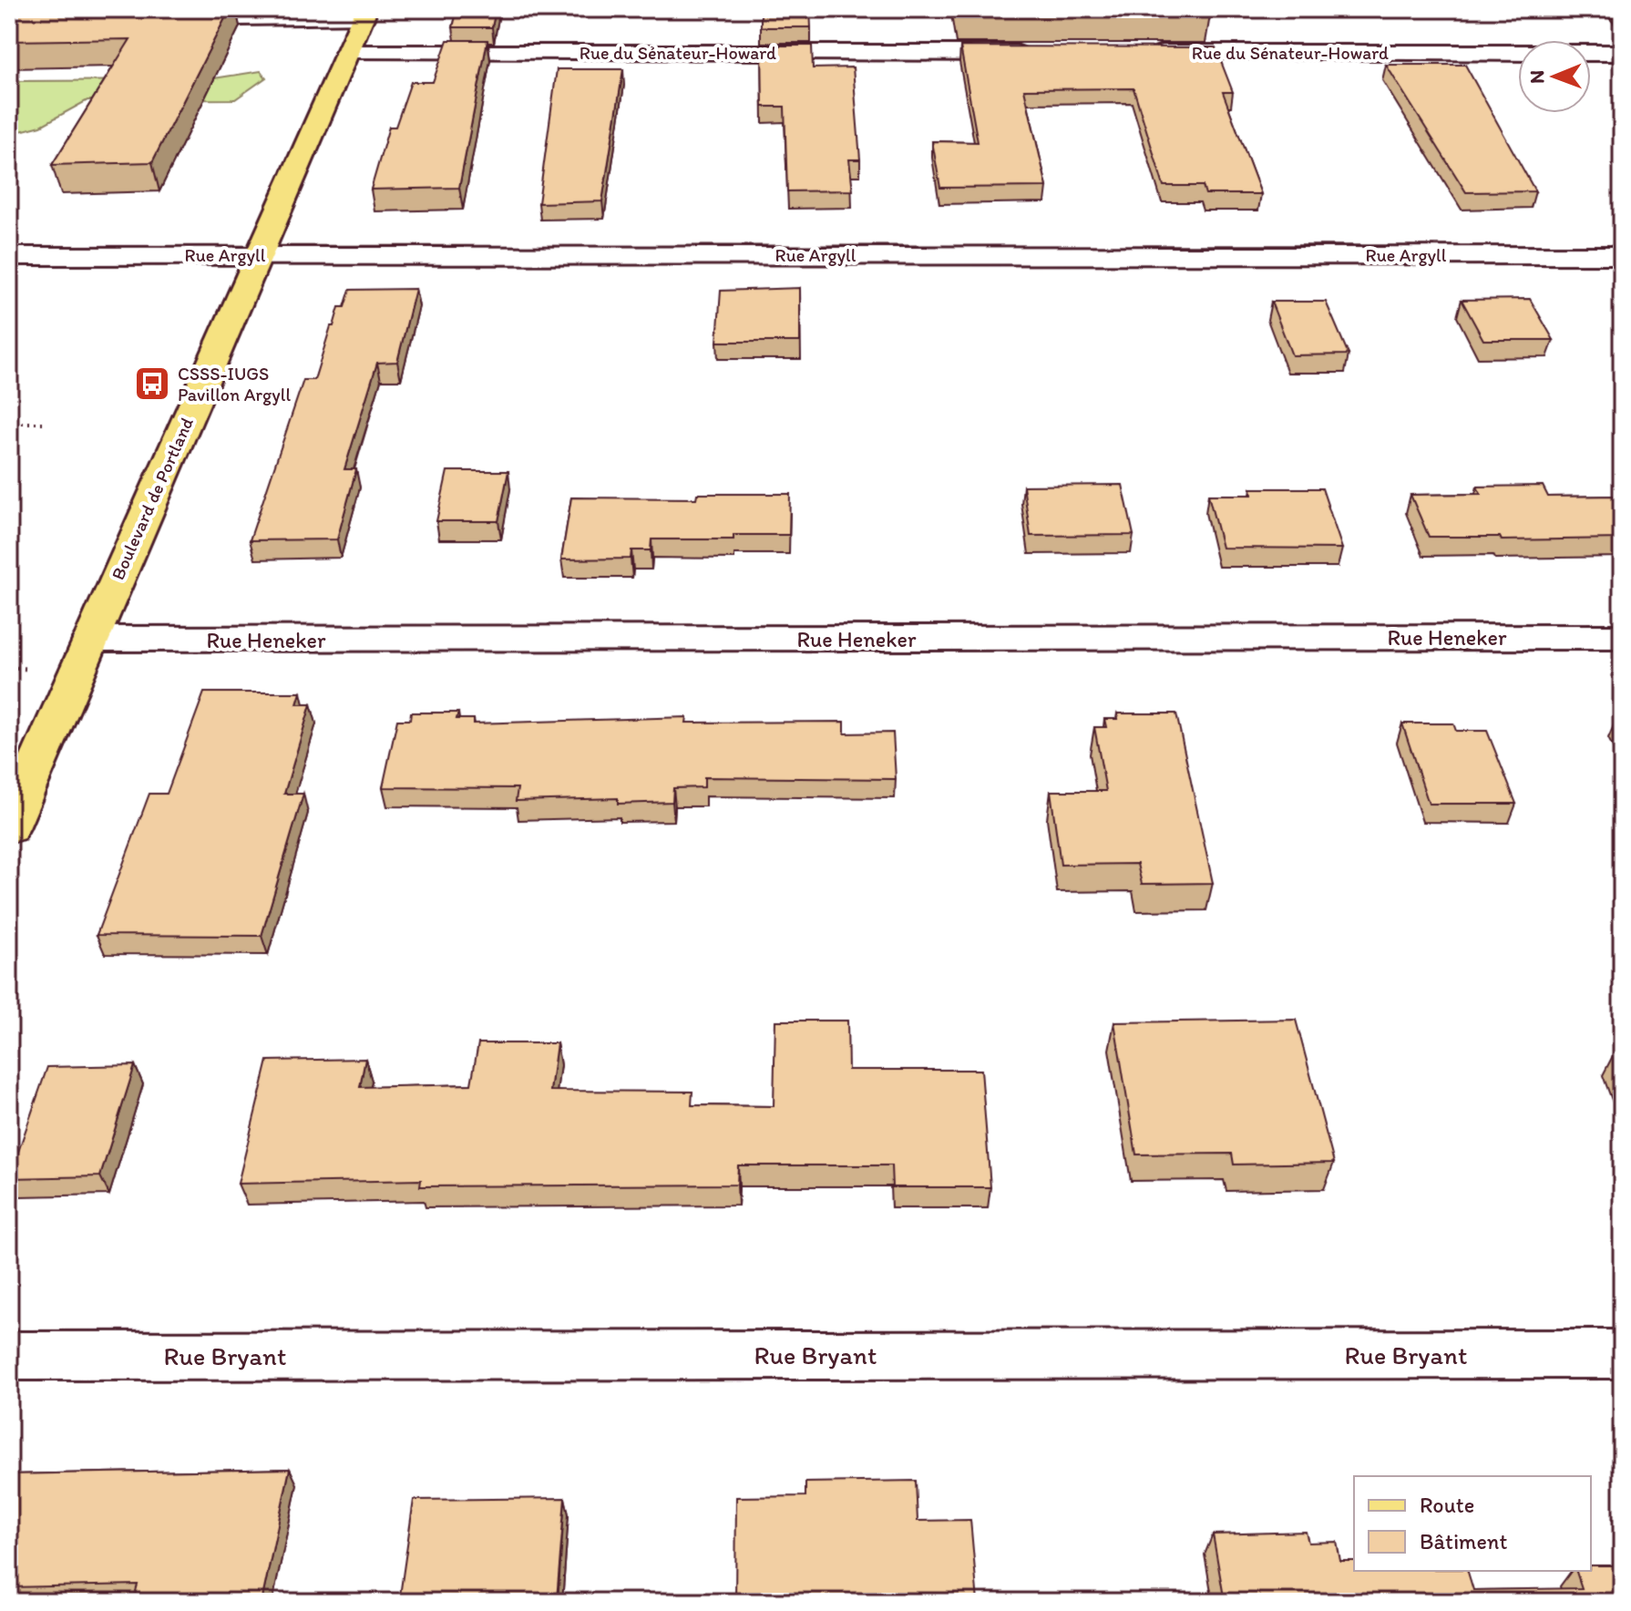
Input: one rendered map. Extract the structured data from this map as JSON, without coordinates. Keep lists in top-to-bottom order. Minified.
{"streets":{"main road":["Boulevard de Portland"],"street":["Rue du Sénateur-Howard","Rue Argyll","Rue Heneker","Rue Bryant"]},"crossings":[["Rue du Sénateur-Howard","Boulevard de Portland"],["Rue Argyll","Boulevard de Portland"],["Boulevard de Portland","Rue Heneker"]],"places":{"bus stop":["CSSS-IUGS Pavillon Argyll"]},"legend":["Route","Bâtiment"],"north":"left"}
